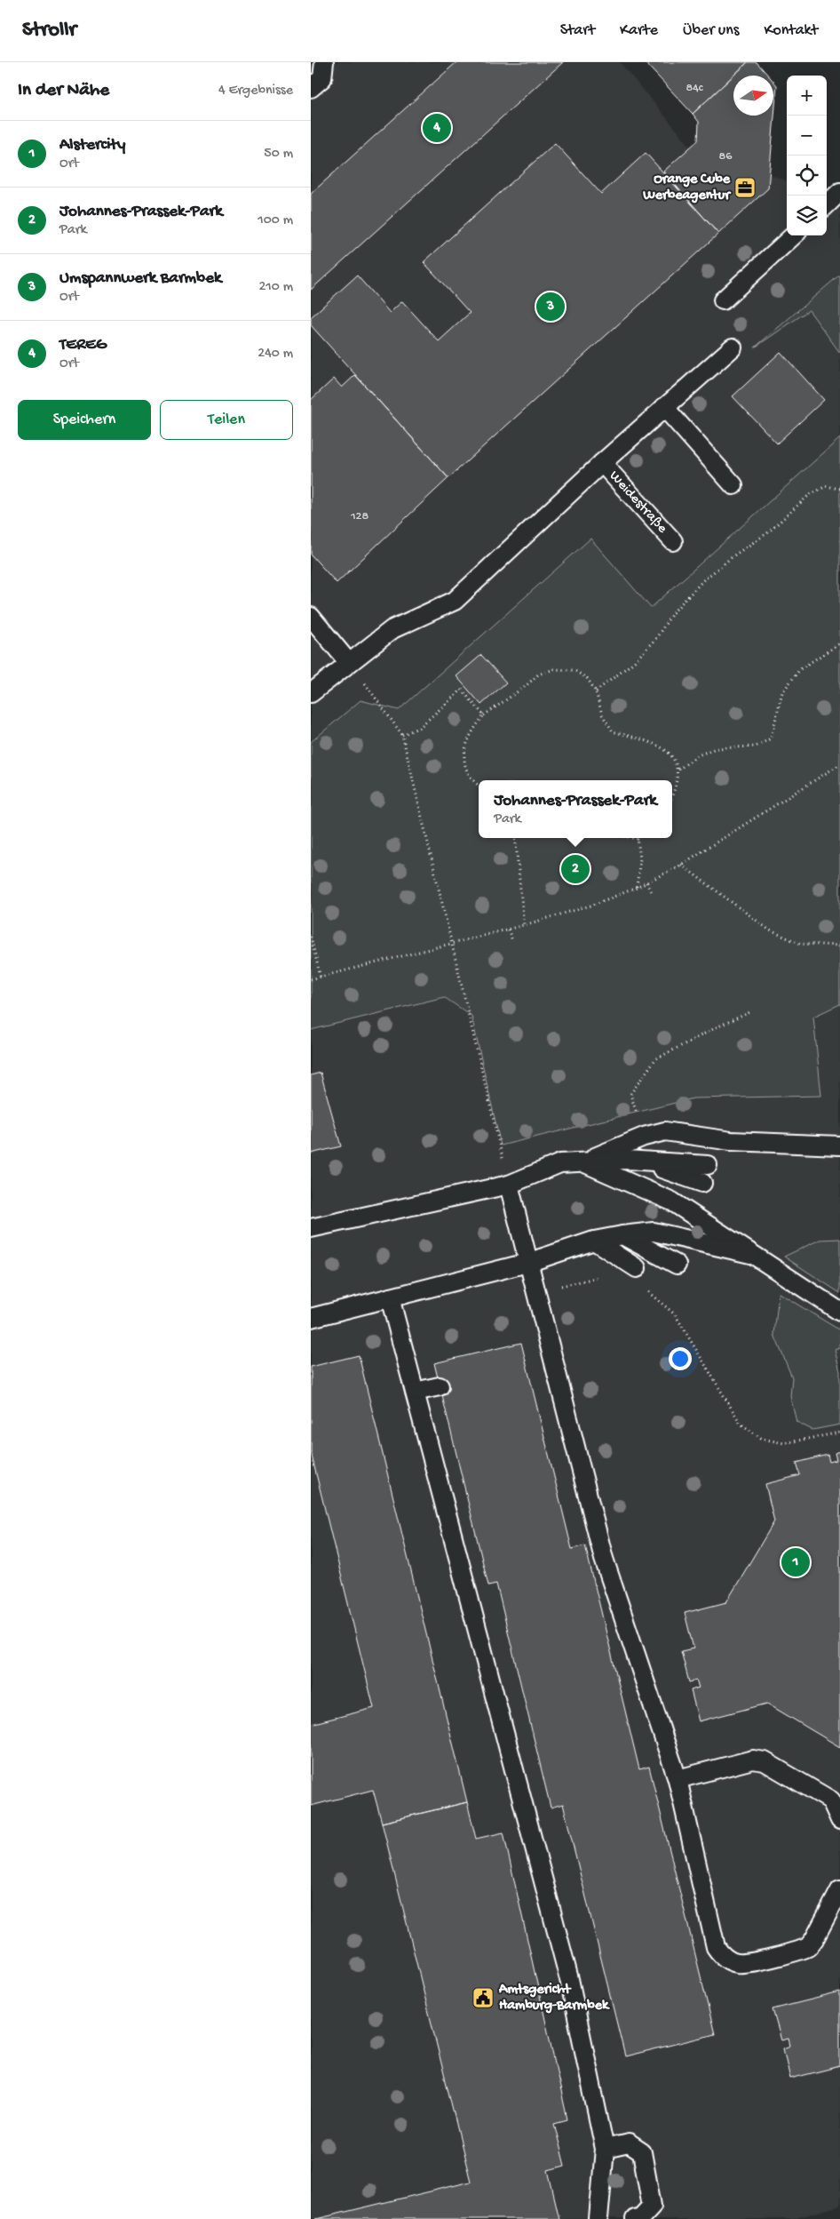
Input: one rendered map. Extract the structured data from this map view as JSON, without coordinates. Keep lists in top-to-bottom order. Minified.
{"streets":{"lane":["Weidestraße"]},"places":{"office":["Orange Cube Werbeagentur"],"public building":["Amtsgericht Hamburg-Barmbek"]},"house_numbers":["84c","86","128"],"north":"right","page":{"header":"Strollr","nav":["Start","Karte","Über uns","Kontakt"],"heading":["In der Nähe","4 Ergebnisse"],"map_buttons":["+","−"],"pins":["4","3","2","1"],"list":[{"mark":"1","name":"Alstercity","note":"Ort","value":"50 m"},{"mark":"2","name":"Johannes-Prassek-Park","note":"Park","value":"100 m"},{"mark":"3","name":"Umspannwerk Barmbek","note":"Ort","value":"210 m"},{"mark":"4","name":"TEREG","note":"Ort","value":"240 m"}],"buttons":["Speichern","Teilen"],"popup":["Johannes-Prassek-Park","Park"]}}
